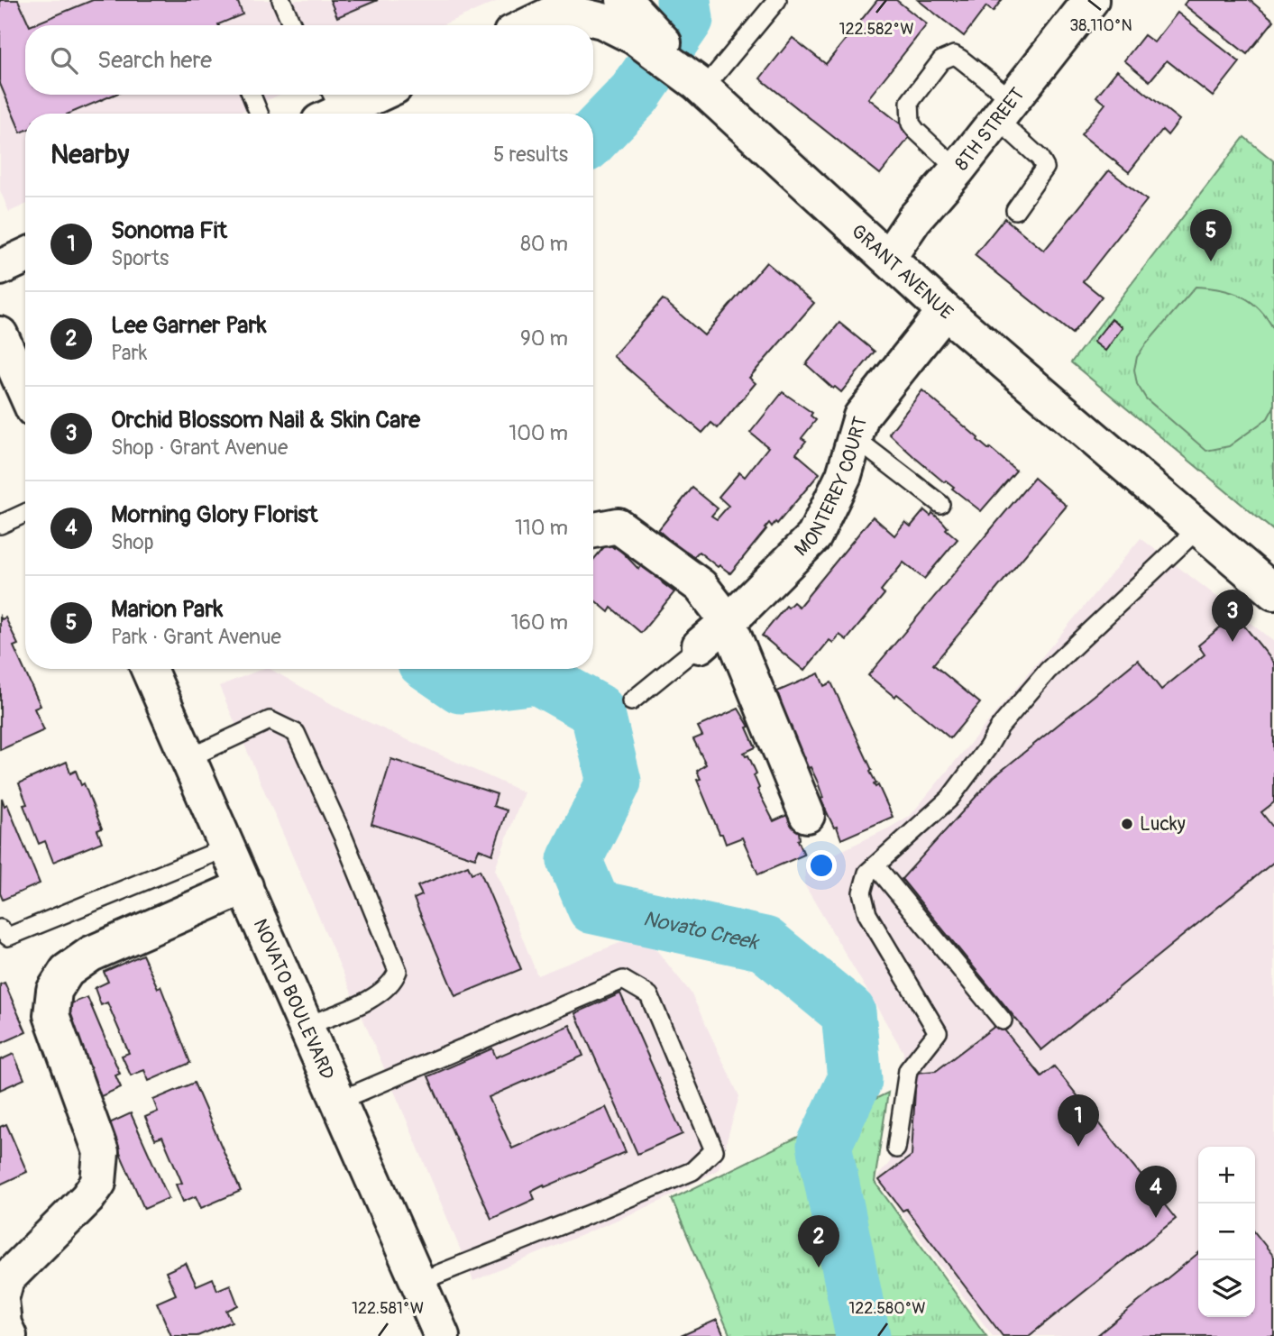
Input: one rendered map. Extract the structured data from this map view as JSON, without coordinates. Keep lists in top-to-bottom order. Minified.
{"streets":{"street":["8TH STREET","GRANT AVENUE","MONTEREY COURT","NOVATO BOULEVARD"]},"crossings":[["8TH STREET","GRANT AVENUE"],["GRANT AVENUE","MONTEREY COURT"]],"water":["Novato Creek"],"places":["Lucky"],"page":{"search":"Search here","heading":["Nearby","5 results"],"list":[{"mark":"1","name":"Sonoma Fit","note":"Sports","value":"80 m"},{"mark":"2","name":"Lee Garner Park","note":"Park","value":"90 m"},{"mark":"3","name":"Orchid Blossom Nail & Skin Care","note":"Shop · Grant Avenue","value":"100 m"},{"mark":"4","name":"Morning Glory Florist","note":"Shop","value":"110 m"},{"mark":"5","name":"Marion Park","note":"Park · Grant Avenue","value":"160 m"}],"pins":["5","3","1","4","2"],"map_buttons":["+","−"]},"coordinates":["38.110°N","122.582°W","122.581°W","122.580°W"]}
